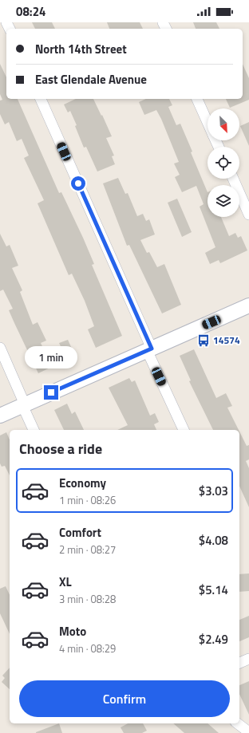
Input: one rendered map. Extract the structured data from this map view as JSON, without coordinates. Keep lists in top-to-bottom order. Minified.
{"places":{"bus stop":["14574"]},"north":"bottom right","page":{"status":"08:24","banner":["North 14th Street","East Glendale Avenue"],"bubble":"1 min","heading":"Choose a ride","list":[{"name":"Economy","note":"1 min · 08:26","value":"$3.03"},{"name":"Comfort","note":"2 min · 08:27","value":"$4.08"},{"name":"XL","note":"3 min · 08:28","value":"$5.14"},{"name":"Moto","note":"4 min · 08:29","value":"$2.49"}],"buttons":"Confirm"}}
